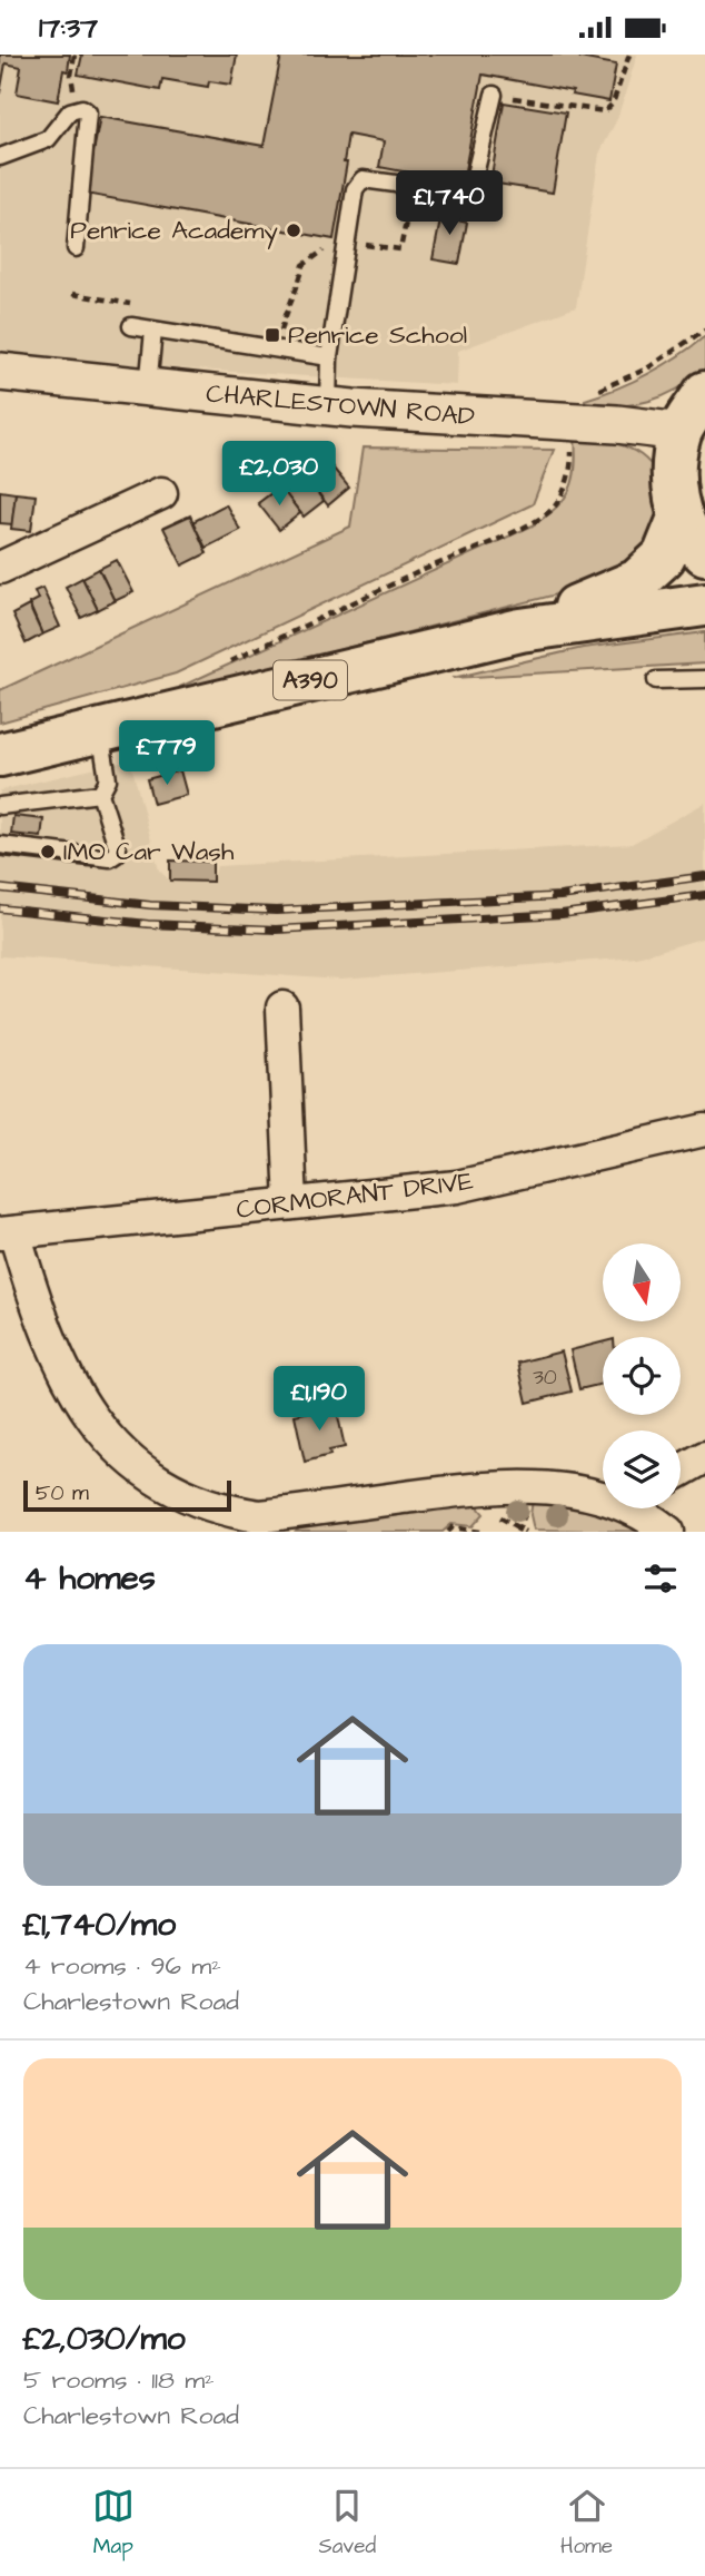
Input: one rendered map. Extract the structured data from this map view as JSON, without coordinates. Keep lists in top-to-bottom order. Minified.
{"streets":{"highway":["A390"],"street":["CHARLESTOWN ROAD","CORMORANT DRIVE"]},"places":{"other":["Penrice Academy","IMO Car Wash"],"transit":["Penrice School"]},"house_numbers":["30"],"scale_bar":"50 m","north":"bottom","page":{"status":"17:37","price":["£1,740","£2,030","£779","£1,190"],"scale":"50 m","heading":"4 homes","list":[{"name":"£1,740/mo","note":"4 rooms · 96 m² · Charlestown Road"},{"name":"£2,030/mo","note":"5 rooms · 118 m² · Charlestown Road"}],"tabs":["Map","Saved","Home"]}}
